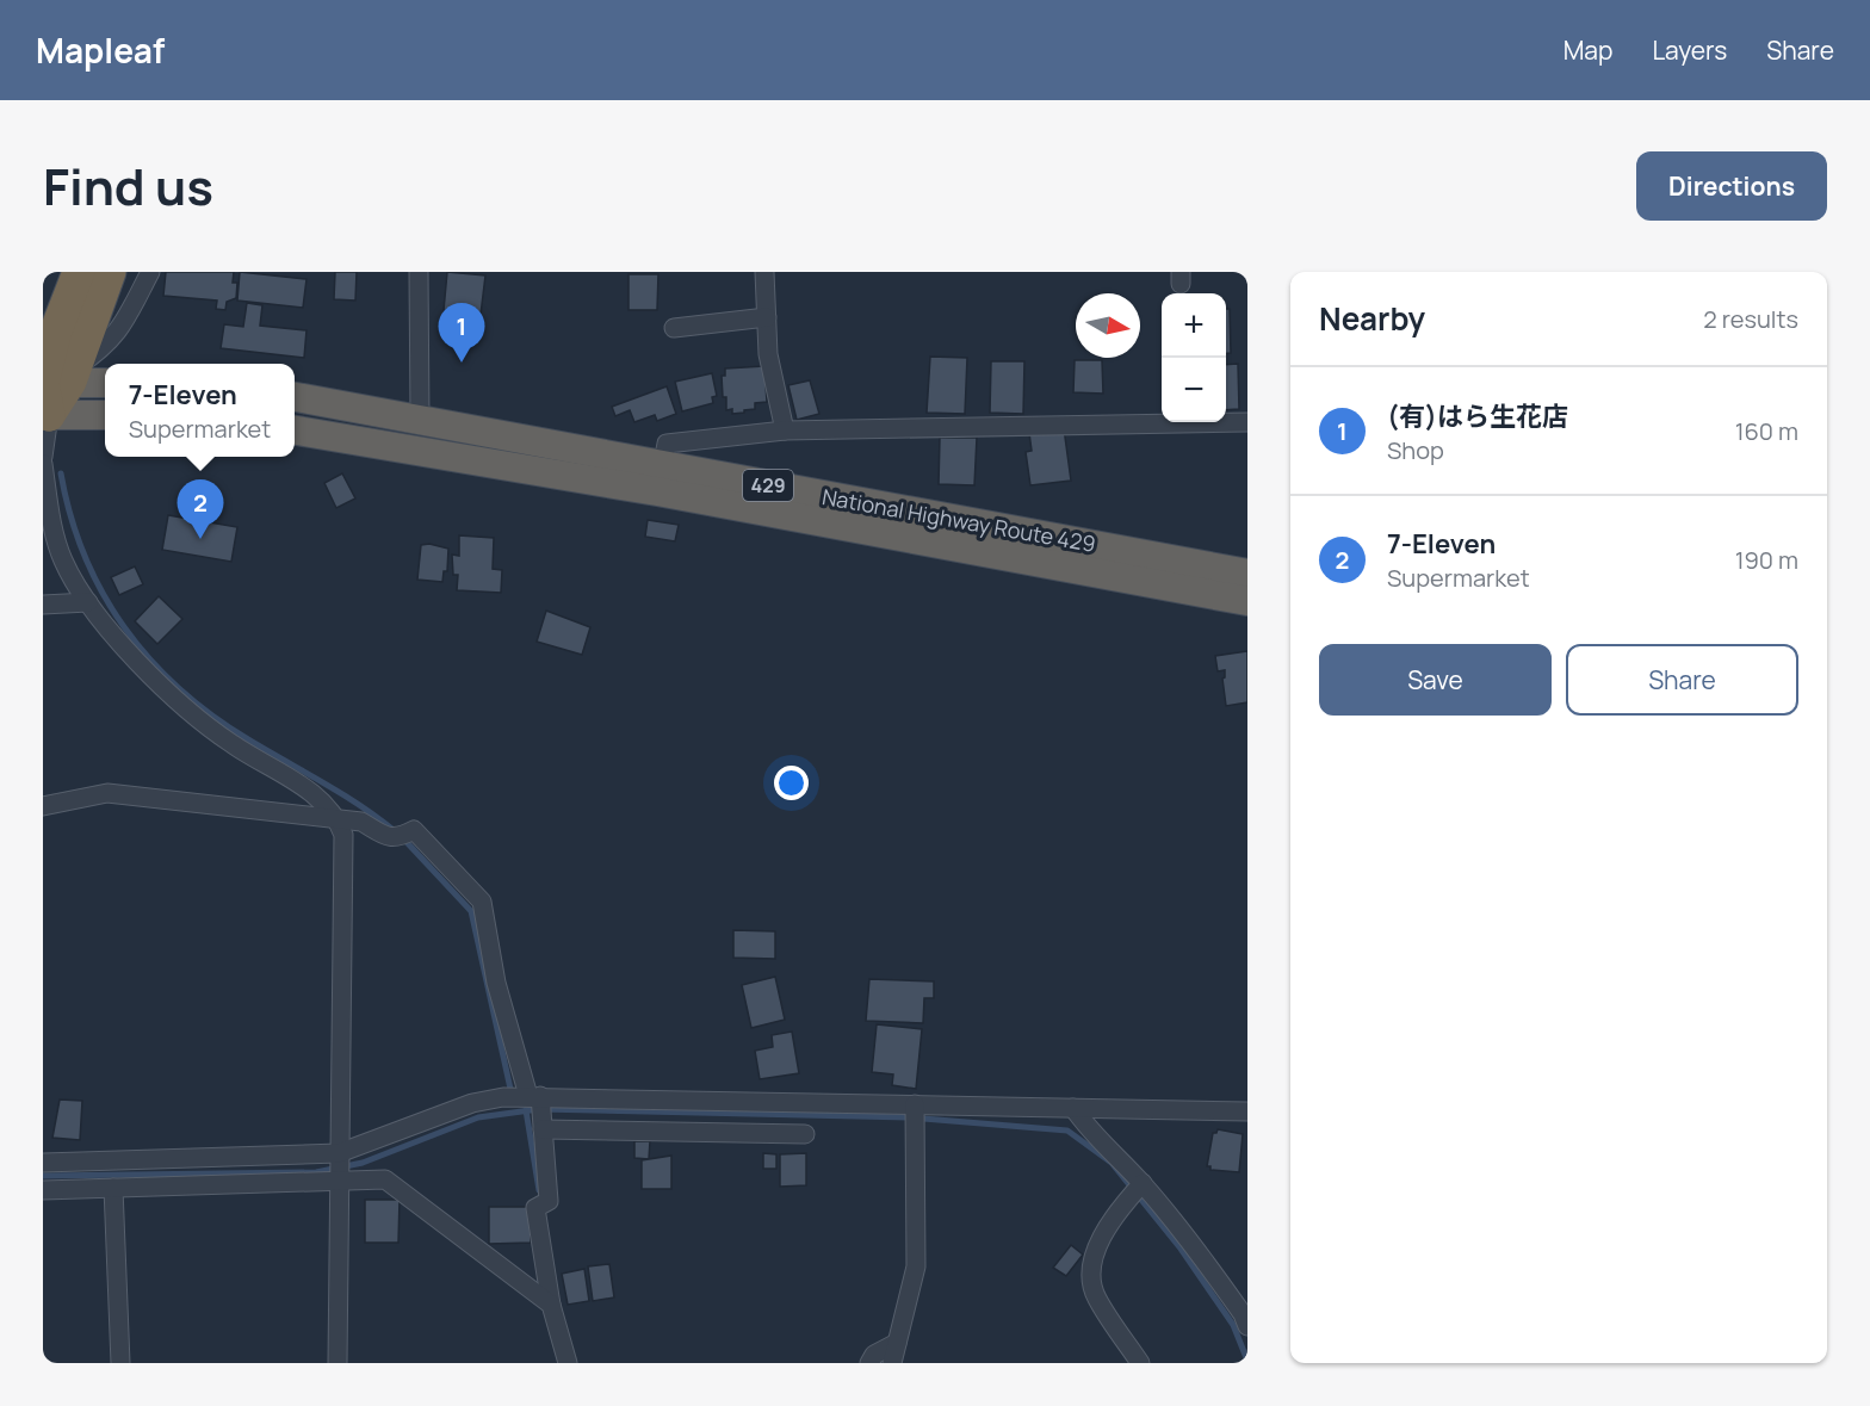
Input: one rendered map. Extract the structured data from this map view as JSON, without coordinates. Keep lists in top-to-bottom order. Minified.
{"streets":{"highway":["429","National Highway Route 429"]},"north":"right","page":{"header":"Mapleaf","nav":["Map","Layers","Share"],"title":"Find us","buttons":["Directions",["Save","Share"]],"heading":["Nearby","2 results"],"map_buttons":["+","−"],"pins":["1","2"],"popup":["7-Eleven","Supermarket"],"list":[{"mark":"1","name":"(有)はら生花店","note":"Shop","value":"160 m"},{"mark":"2","name":"7-Eleven","note":"Supermarket","value":"190 m"}]}}
